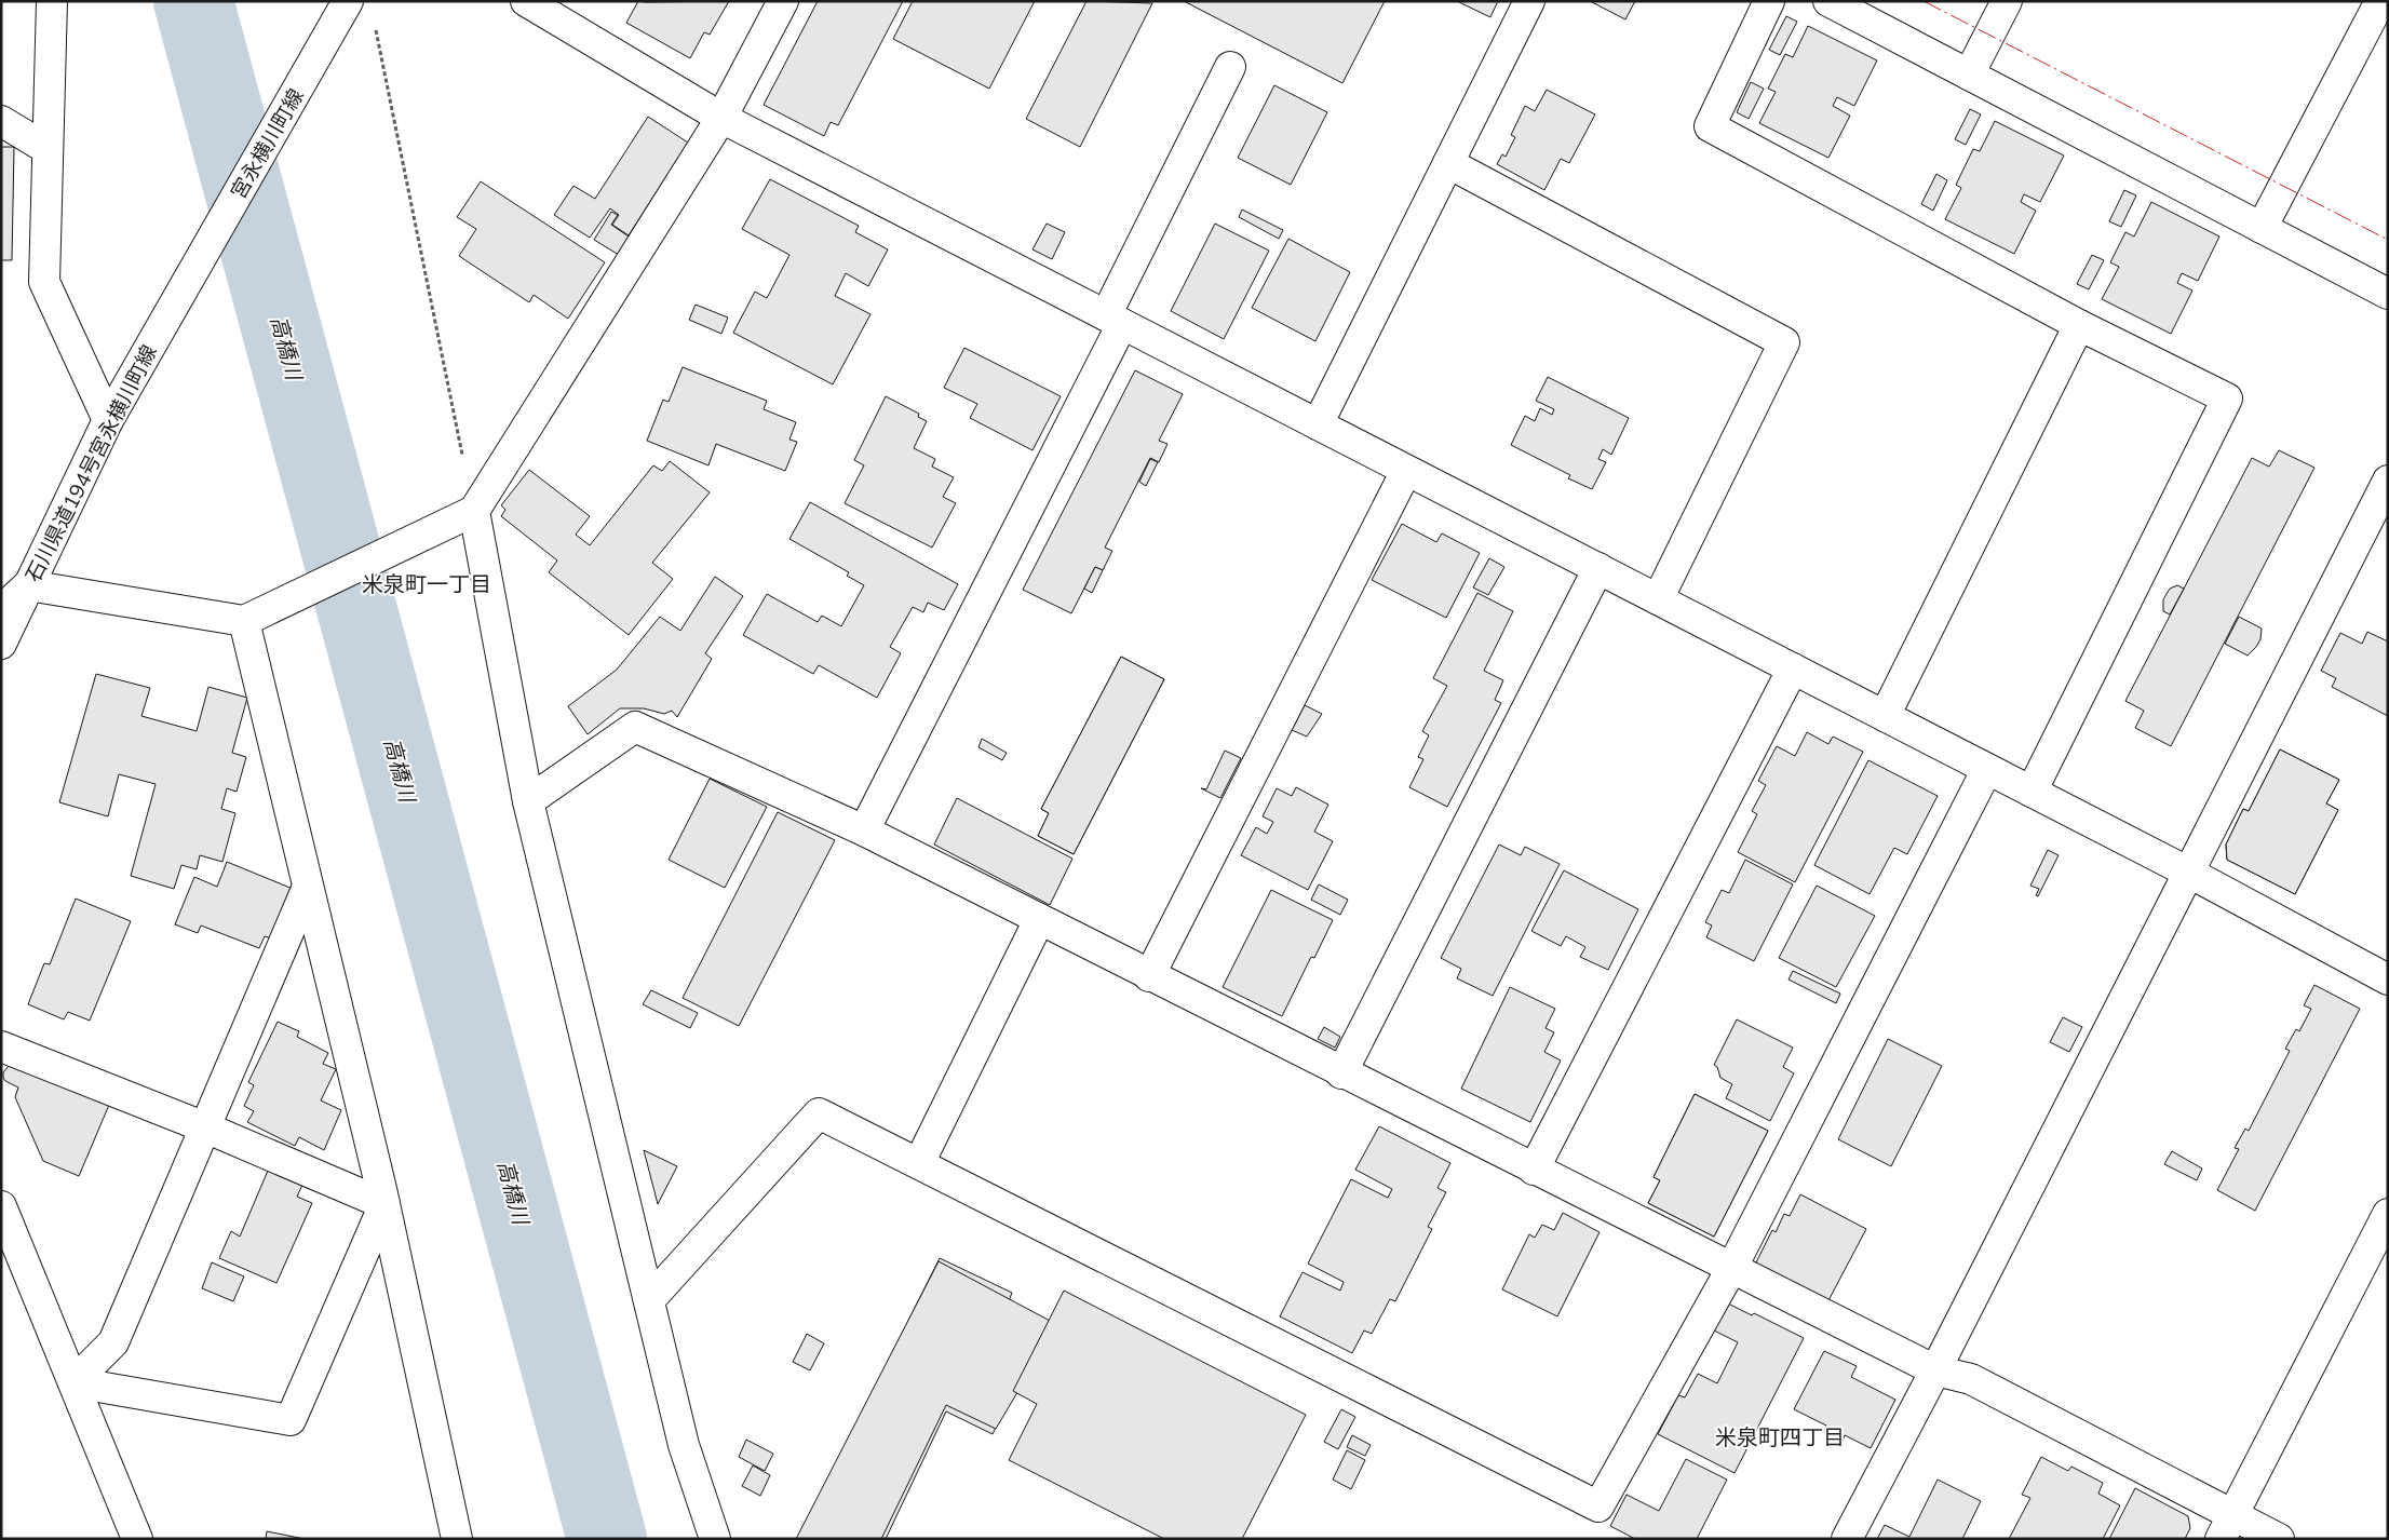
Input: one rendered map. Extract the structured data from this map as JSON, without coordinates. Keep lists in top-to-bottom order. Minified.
{"streets":{"main road":["宮永横川町線","石川県道194号宮永横川町線"]},"crossings":[["宮永横川町線","石川県道194号宮永横川町線"]],"districts":["米泉町一丁目","米泉町四丁目"],"water":["高橋川"]}
